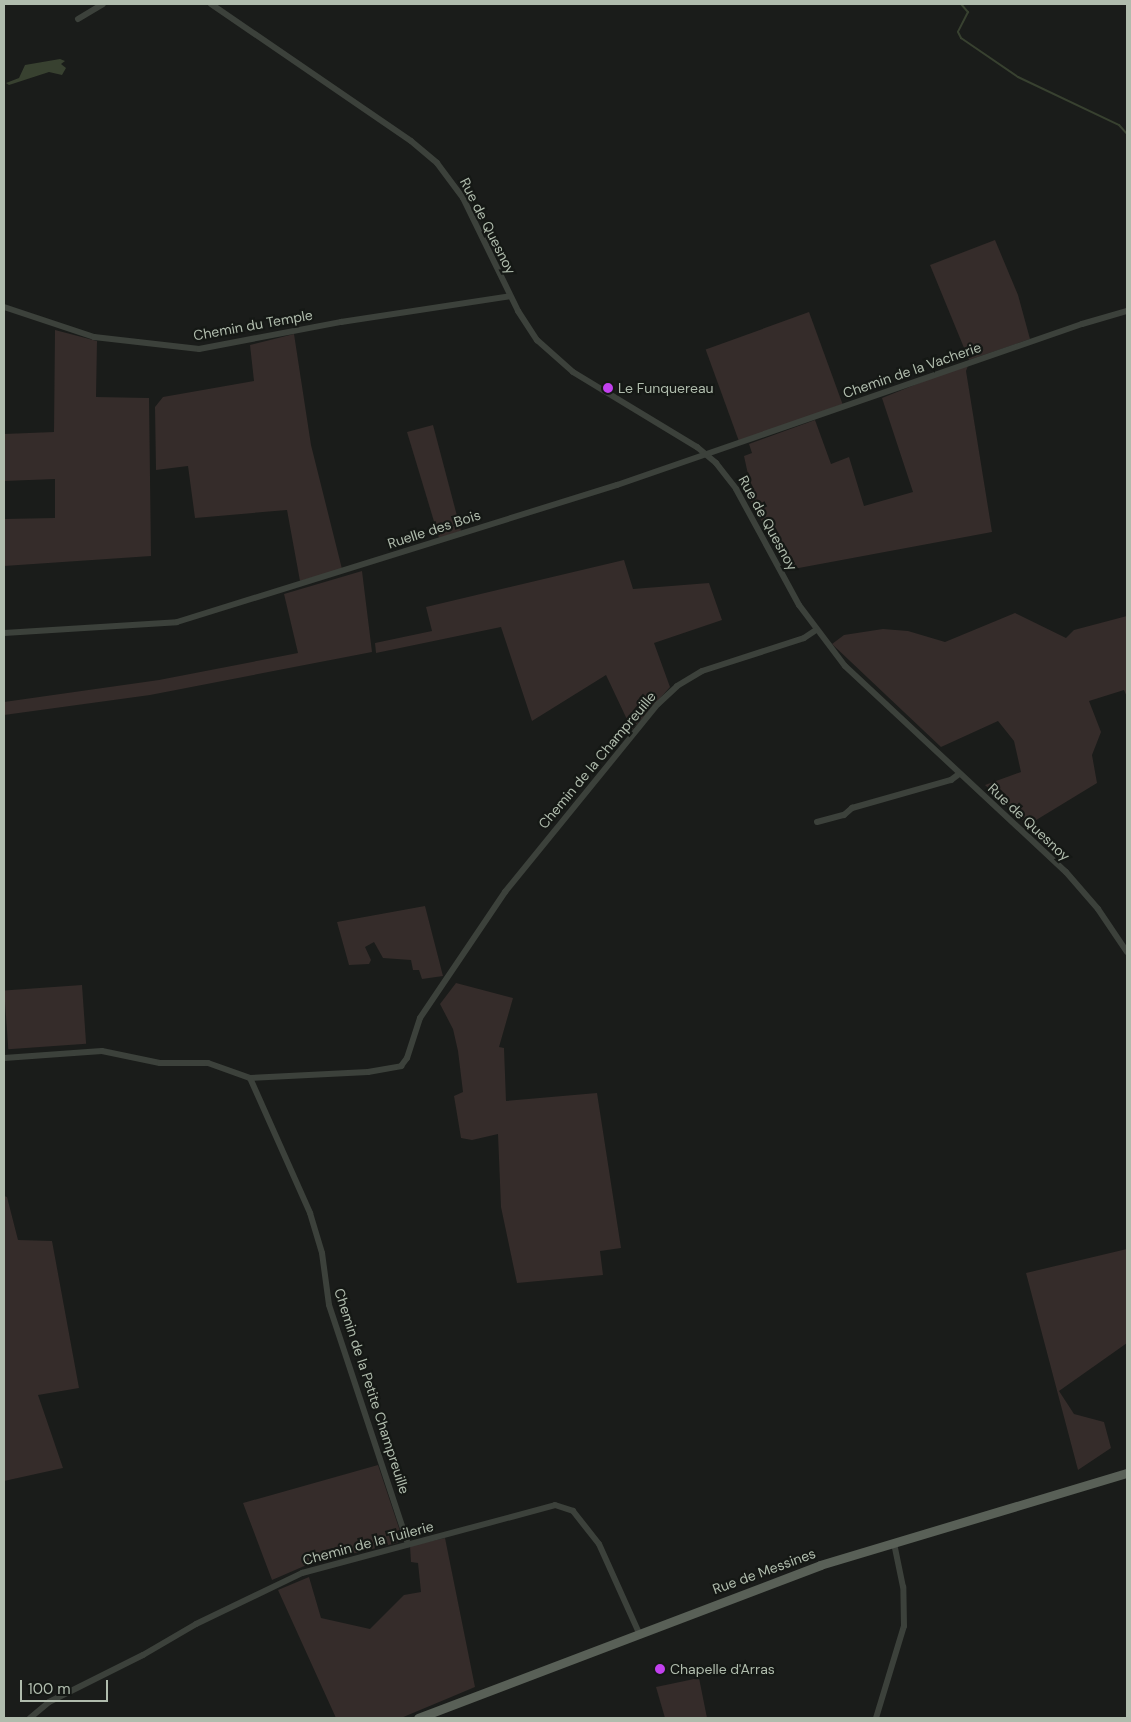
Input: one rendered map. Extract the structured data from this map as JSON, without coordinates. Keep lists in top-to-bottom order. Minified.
{"streets":{"main road":["Rue de Messines"],"street":["Rue de Quesnoy","Chemin du Temple","Chemin de la Vacherie","Ruelle des Bois","Chemin de la Champreuille","Chemin de la Petite Champreuille","Chemin de la Tuilerie"]},"crossings":[["Rue de Quesnoy","Chemin du Temple"],["Rue de Quesnoy","Chemin de la Vacherie"],["Rue de Quesnoy","Ruelle des Bois"],["Rue de Quesnoy","Chemin de la Champreuille"],["Chemin de la Vacherie","Ruelle des Bois"],["Chemin de la Champreuille","Chemin de la Petite Champreuille"],["Chemin de la Petite Champreuille","Chemin de la Tuilerie"],["Chemin de la Tuilerie","Rue de Messines"]],"places":["Le Funquereau","Chapelle d'Arras"],"scale_bar":"100 m"}
